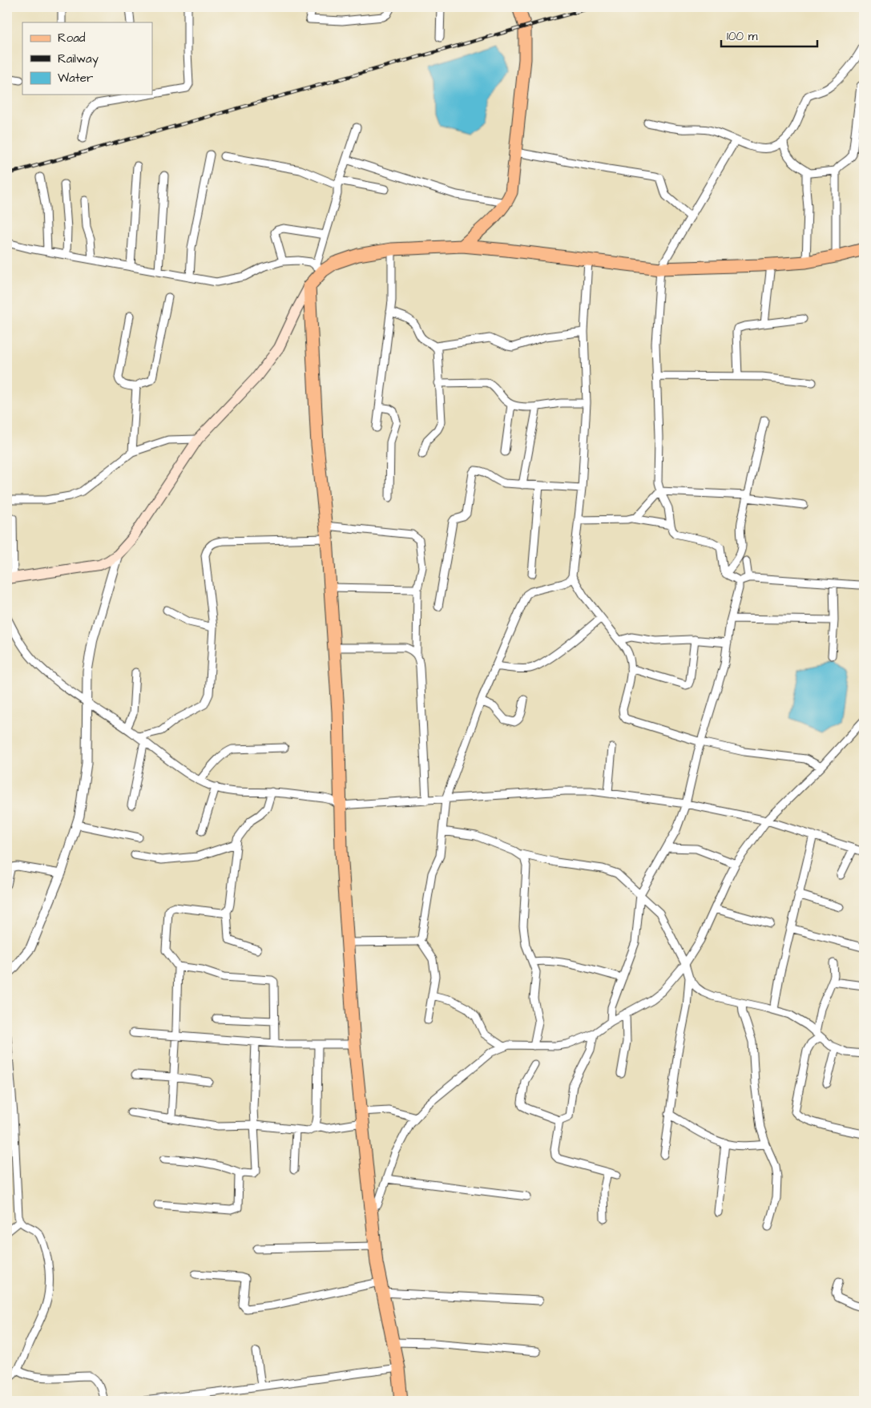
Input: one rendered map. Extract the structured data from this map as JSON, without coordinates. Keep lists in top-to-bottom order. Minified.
{"legend":["Road","Railway","Water"],"scale_bar":"100 m"}
